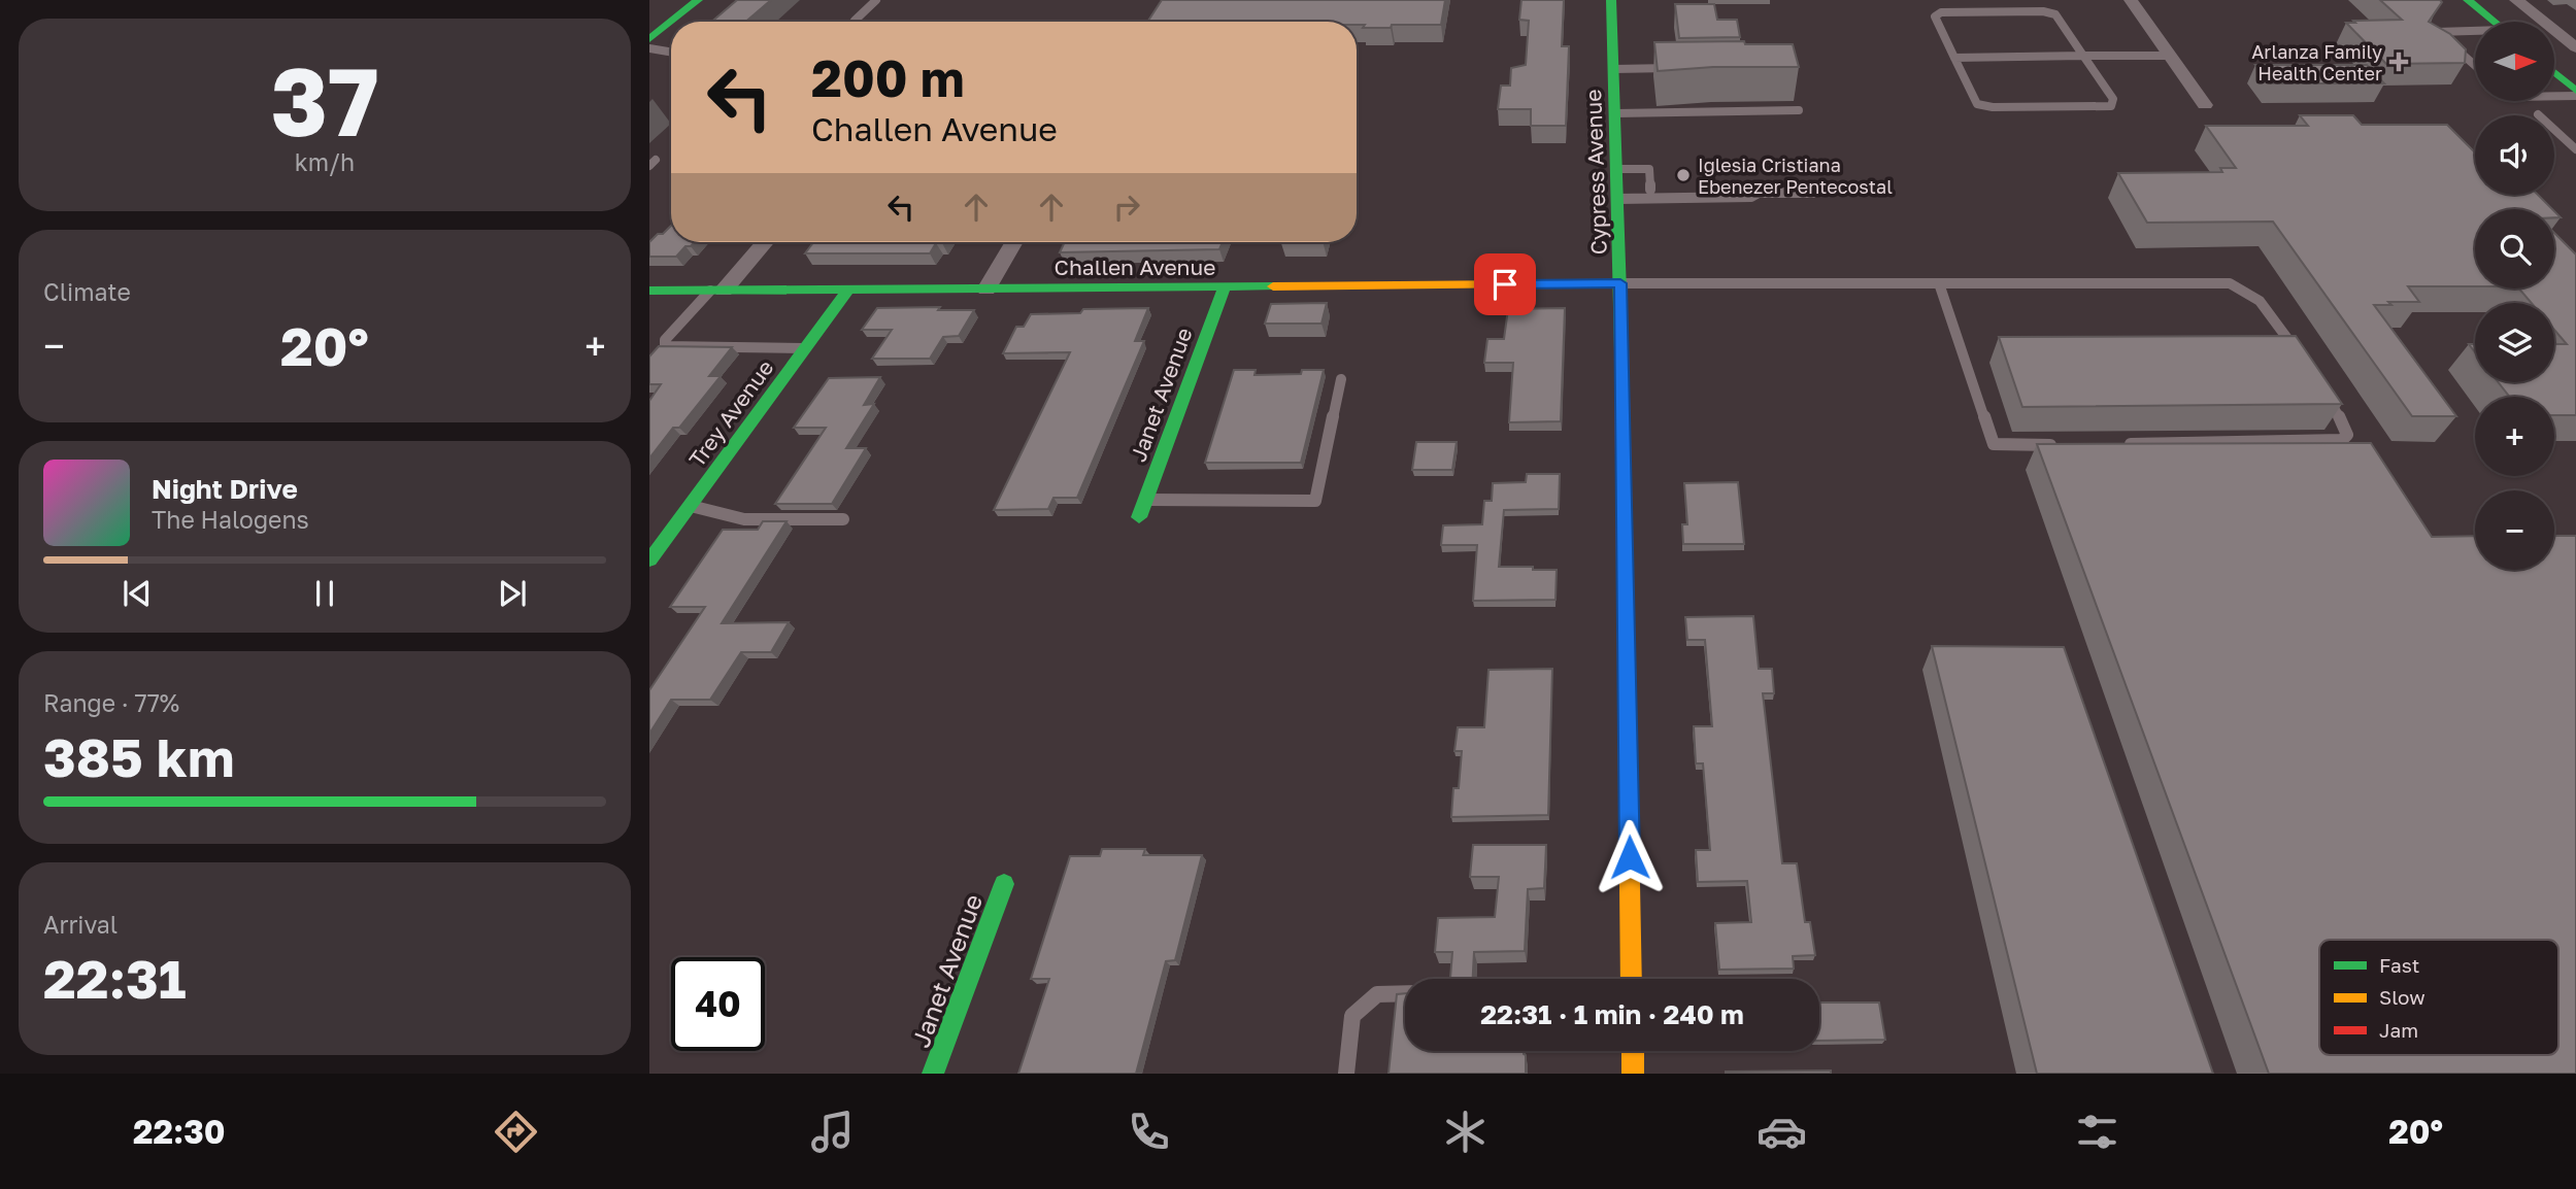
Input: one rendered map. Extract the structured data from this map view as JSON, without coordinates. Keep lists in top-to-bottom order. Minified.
{"streets":{"street":["Cypress Avenue","Challen Avenue","Janet Avenue","Trey Avenue"]},"crossings":[["Cypress Avenue","Challen Avenue"],["Challen Avenue","Janet Avenue"],["Challen Avenue","Trey Avenue"]],"places":{"health":["Arlanza Family Health Center"],"other":["Iglesia Cristiana Ebenezer Pentecostal"]},"legend":["Fast","Slow","Jam"],"north":"right","page":{"tile":[["37","km/h"],"Climate",["Range · 77%","385 km"],["Arrival","22:31"]],"map_buttons":["+","−"],"turn":["200 m","Challen Avenue"],"heat":["−","20°","+"],"song":["Night Drive","The Halogens"],"limit":"40","trip":"22:31 · 1 min · 240 m","tabs":["22:30","20°"]}}
